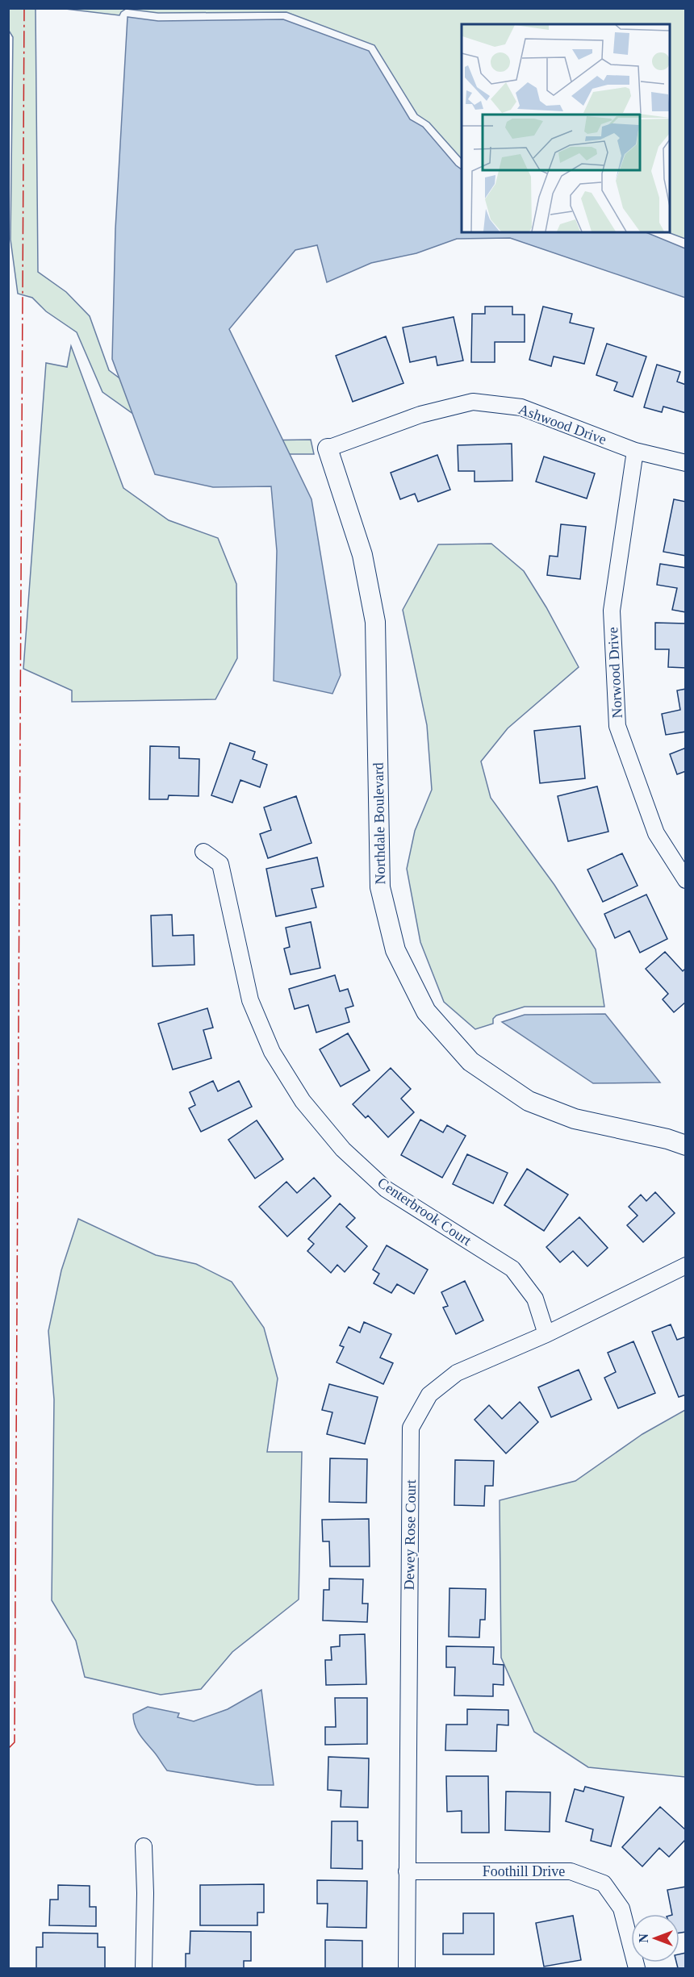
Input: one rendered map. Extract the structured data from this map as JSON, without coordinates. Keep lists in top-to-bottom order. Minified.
{"streets":{"street":["Ashwood Drive","Norwood Drive","Northdale Boulevard","Centerbrook Court","Dewey Rose Court","Foothill Drive"]},"crossings":[["Ashwood Drive","Norwood Drive"],["Ashwood Drive","Northdale Boulevard"],["Centerbrook Court","Dewey Rose Court"],["Dewey Rose Court","Foothill Drive"]],"north":"left"}
